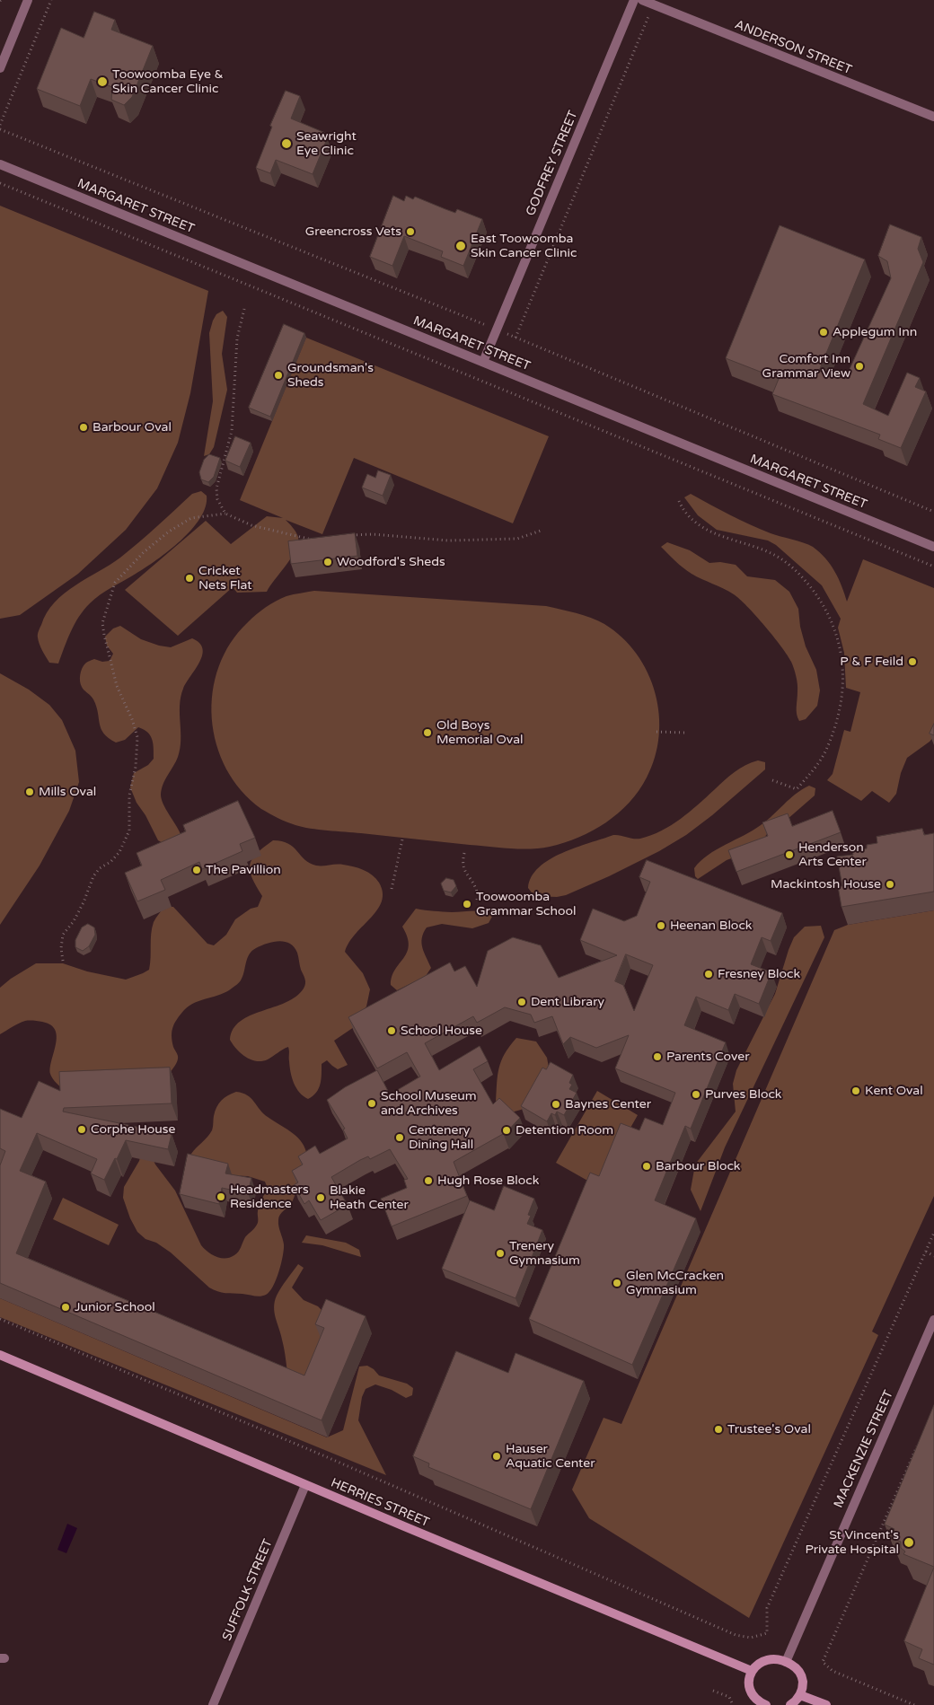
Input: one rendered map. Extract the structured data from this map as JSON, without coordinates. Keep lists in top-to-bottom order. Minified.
{"streets":{"main road":["HERRIES STREET"],"street":["ANDERSON STREET","GODFREY STREET","MARGARET STREET","MACKENZIE STREET","SUFFOLK STREET"]},"crossings":[["GODFREY STREET","MARGARET STREET"],["HERRIES STREET","SUFFOLK STREET"]],"places":["Toowoomba Eye & Skin Cancer Clinic","Seawright Eye Clinic","Greencross Vets","East Toowoomba Skin Cancer Clinic","Applegum Inn","Comfort Inn Grammar View","Groundsman's Sheds","Barbour Oval","Woodford's Sheds","Cricket Nets Flat","P & F Feild","Old Boys Memorial Oval","Mills Oval","Henderson Arts Center","The Pavillion","Mackintosh House","Toowoomba Grammar School","Heenan Block","Fresney Block","Dent Library","School House","Parents Cover","Kent Oval","Purves Block","School Museum and Archives","Baynes Center","Corphe House","Detention Room","Centenery Dining Hall","Barbour Block","Hugh Rose Block","Headmasters Residence","Blakie Heath Center","Trenery Gymnasium","Glen McCracken Gymnasium","Junior School","Trustee's Oval","Hauser Aquatic Center","St Vincent's Private Hospital"]}
